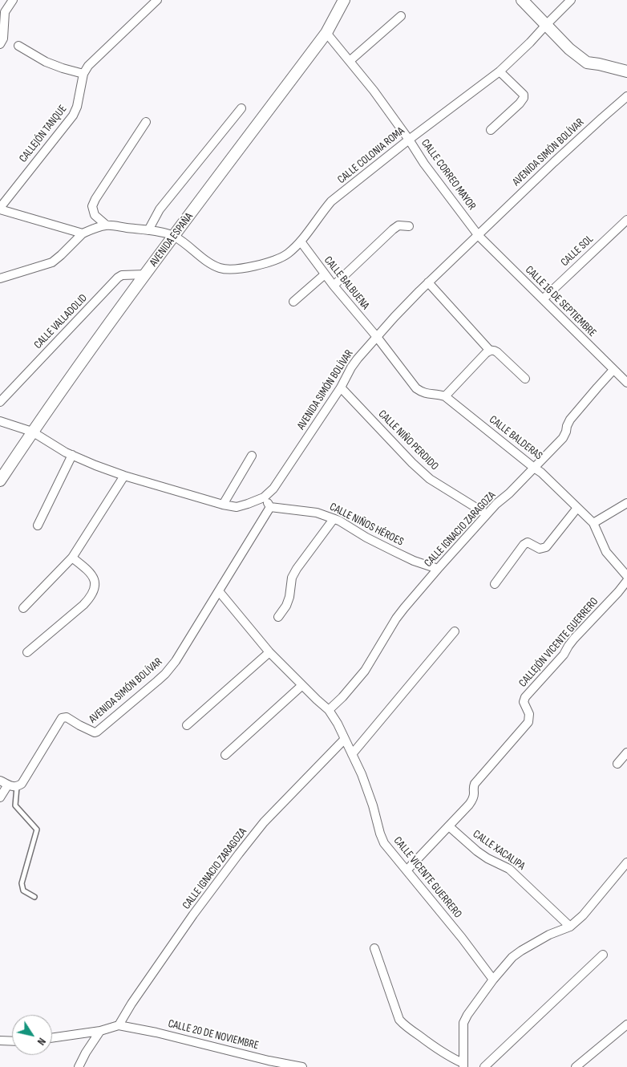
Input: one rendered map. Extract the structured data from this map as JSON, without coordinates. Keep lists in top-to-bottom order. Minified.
{"streets":{"street":["CALLEJÓN TANQUE","AVENIDA SIMÓN BOLÍVAR","CALLE COLONIA ROMA","CALLE CORREO MAYOR","AVENIDA ESPAÑA","CALLE SOL","CALLE BALBUENA","CALLE 16 DE SEPTIEMBRE","CALLE VALLADOLID","CALLE BALDERAS","CALLE NIÑO PERDIDO","CALLE NIÑOS HÉROES","CALLE IGNACIO ZARAGOZA","CALLEJÓN VICENTE GUERRERO","CALLE XACALIPA","CALLE VICENTE GUERRERO","CALLE 20 DE NOVIEMBRE"]},"crossings":[["AVENIDA SIMÓN BOLÍVAR","CALLE CORREO MAYOR"],["AVENIDA SIMÓN BOLÍVAR","AVENIDA ESPAÑA"],["AVENIDA SIMÓN BOLÍVAR","CALLE BALBUENA"],["AVENIDA SIMÓN BOLÍVAR","CALLE 16 DE SEPTIEMBRE"],["AVENIDA SIMÓN BOLÍVAR","CALLE BALDERAS"],["AVENIDA SIMÓN BOLÍVAR","CALLE NIÑO PERDIDO"],["AVENIDA SIMÓN BOLÍVAR","CALLE NIÑOS HÉROES"],["AVENIDA SIMÓN BOLÍVAR","CALLE VICENTE GUERRERO"],["CALLE COLONIA ROMA","CALLE CORREO MAYOR"],["CALLE COLONIA ROMA","AVENIDA ESPAÑA"],["CALLE COLONIA ROMA","CALLE BALBUENA"],["CALLE CORREO MAYOR","AVENIDA ESPAÑA"],["CALLE CORREO MAYOR","CALLE 16 DE SEPTIEMBRE"],["AVENIDA ESPAÑA","CALLE VALLADOLID"],["CALLE SOL","CALLE 16 DE SEPTIEMBRE"],["CALLE BALBUENA","CALLE BALDERAS"],["CALLE 16 DE SEPTIEMBRE","CALLE IGNACIO ZARAGOZA"],["CALLE BALDERAS","CALLE IGNACIO ZARAGOZA"],["CALLE NIÑO PERDIDO","CALLE IGNACIO ZARAGOZA"],["CALLE NIÑOS HÉROES","CALLE IGNACIO ZARAGOZA"],["CALLE IGNACIO ZARAGOZA","CALLE VICENTE GUERRERO"],["CALLE IGNACIO ZARAGOZA","CALLE 20 DE NOVIEMBRE"],["CALLEJÓN VICENTE GUERRERO","CALLE XACALIPA"],["CALLEJÓN VICENTE GUERRERO","CALLE VICENTE GUERRERO"]],"north":"bottom right"}
